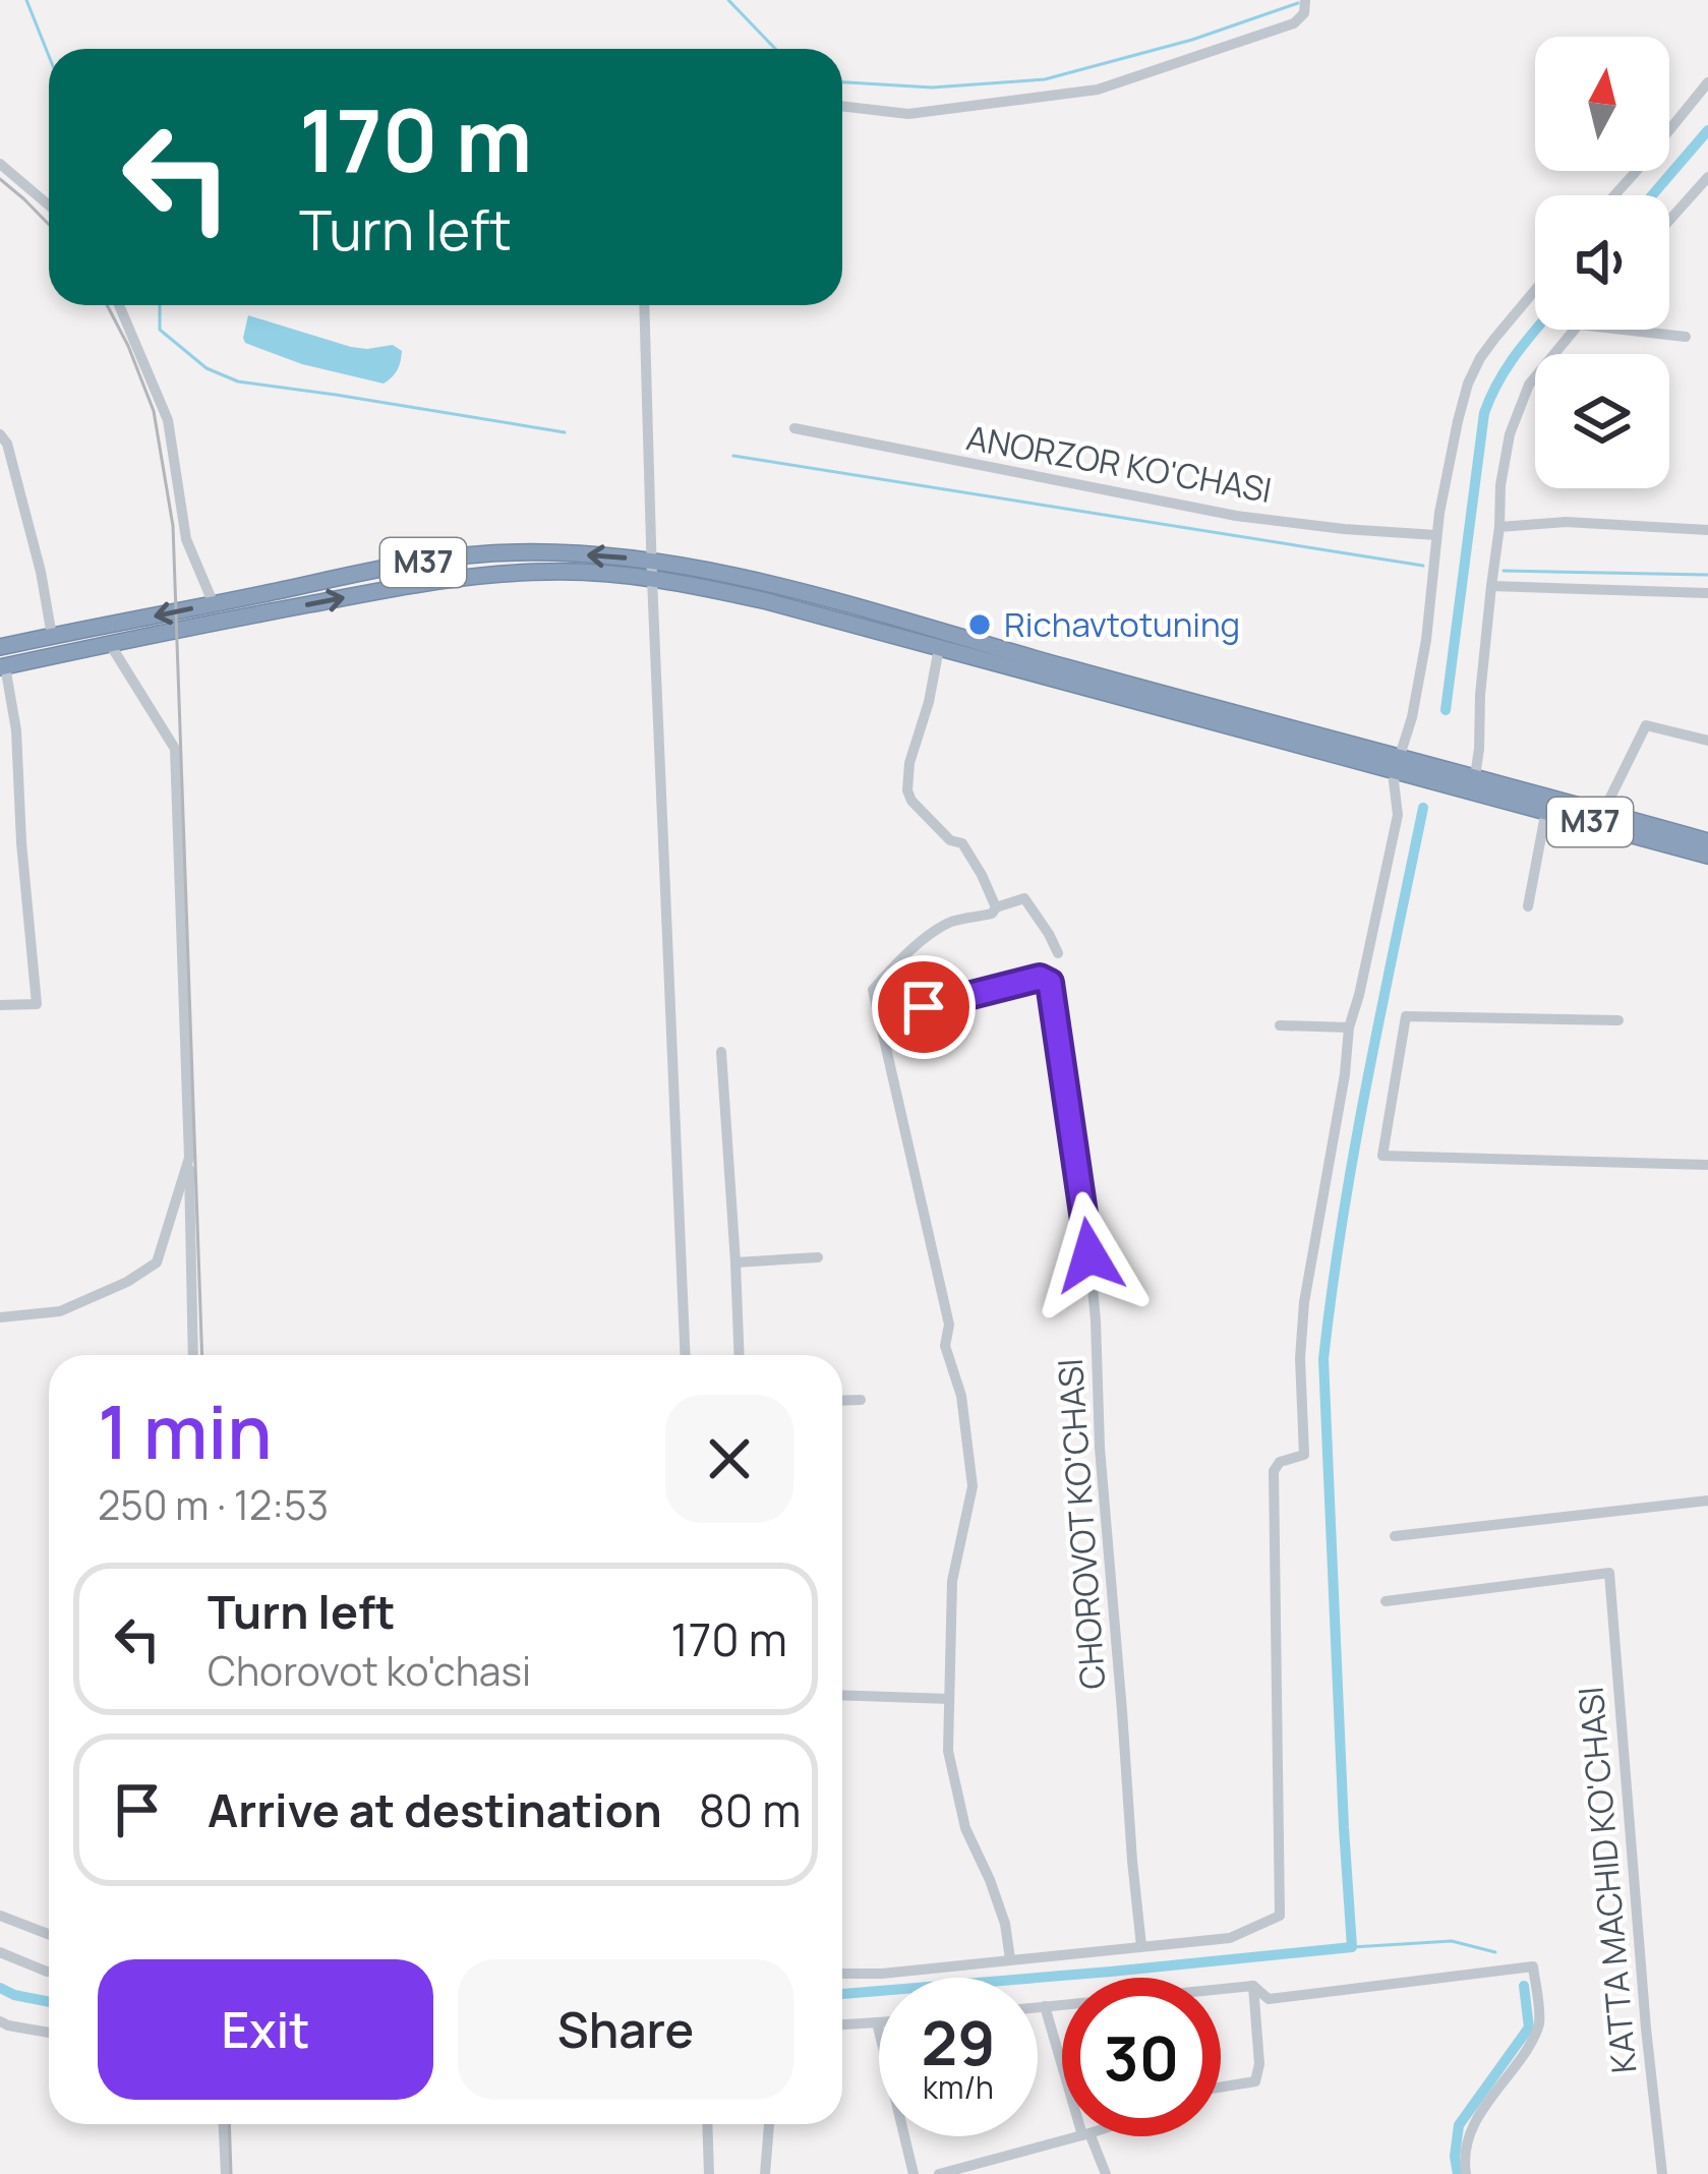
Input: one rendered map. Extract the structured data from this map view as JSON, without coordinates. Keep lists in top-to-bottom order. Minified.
{"streets":{"highway":["M37"],"street":["ANORZOR KO'CHASI","CHOROVOT KO'CHASI","KATTA MACHID KO'CHASI"]},"places":["Richavtotuning"],"north":"top","page":{"turn":["170 m","Turn left"],"heading":["1 min","250 m · 12:53"],"list":[{"name":"Turn left","note":"Chorovot ko'chasi","value":"170 m"},{"name":"Arrive at destination","value":"80 m"}],"buttons":["Exit","Share"],"speed":"29 km/h","limit":"30"}}
